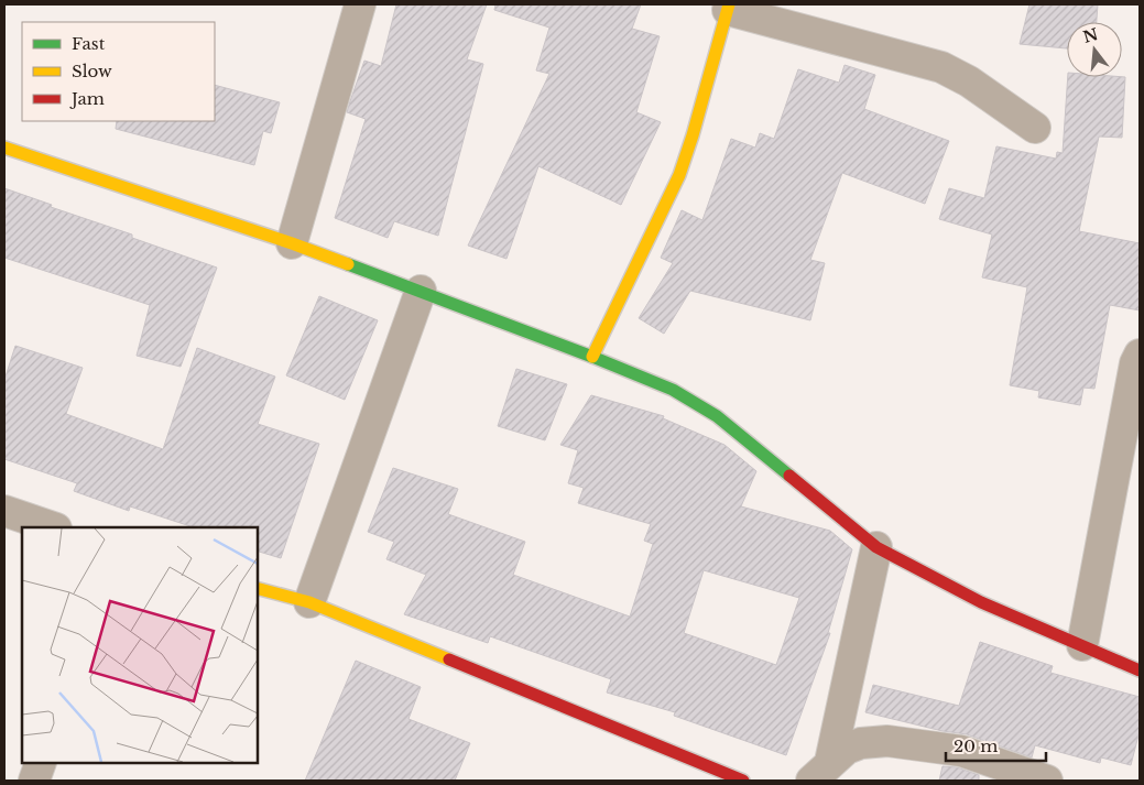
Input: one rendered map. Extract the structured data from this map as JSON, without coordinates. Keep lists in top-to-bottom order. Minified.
{"legend":["Fast","Slow","Jam"],"scale_bar":"20 m","north":"top"}
